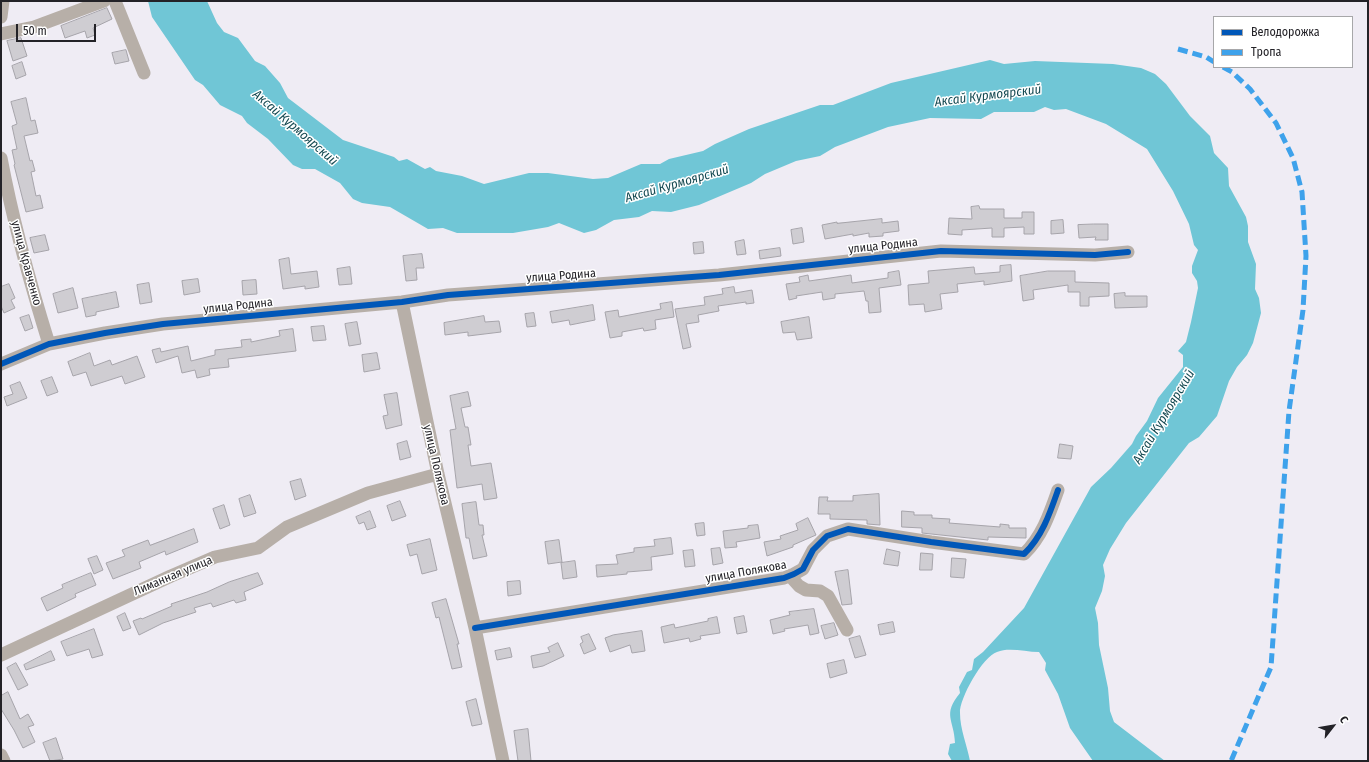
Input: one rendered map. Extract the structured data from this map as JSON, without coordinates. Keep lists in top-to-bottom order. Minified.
{"streets":{"street":["улица Родина","улица Кравченко","улица Полякова","Лиманная улица"]},"crossings":[["улица Родина","улица Кравченко"],["улица Родина","улица Полякова"],["улица Полякова","Лиманная улица"]],"water":["Аксай Курмоярский"],"legend":["Велодорожка","Тропа"],"scale_bar":"50 m","north":"top right"}
